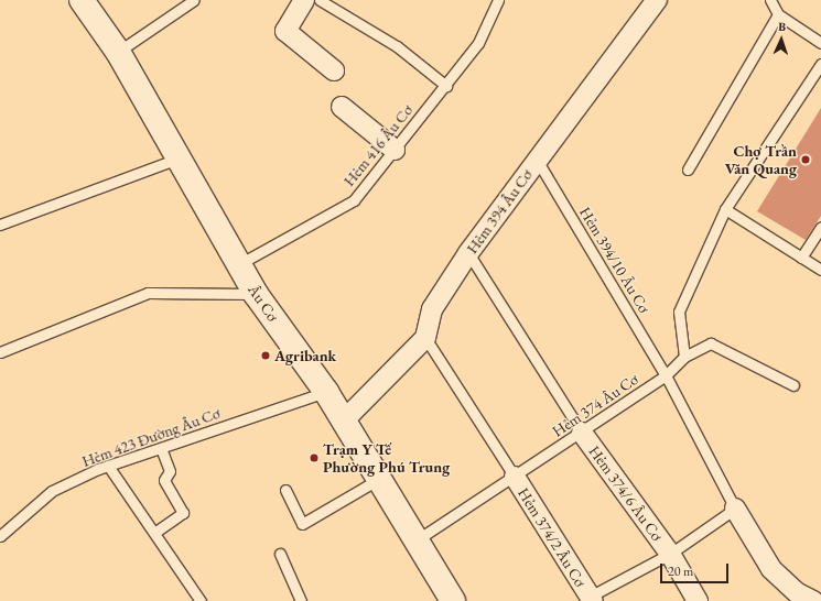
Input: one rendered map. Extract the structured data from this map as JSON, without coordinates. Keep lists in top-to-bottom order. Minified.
{"streets":{"main road":["Âu Cơ"],"street":["Hẻm 394 Âu Cơ","Hẻm 374/6 Âu Cơ","Hẻm 374/2 Âu Cơ"],"lane":["Hẻm 416 Âu Cơ","Hẻm 394/10 Âu Cơ","Hẻm 374 Âu Cơ","Hẻm 423 Đường Âu Cơ"]},"crossings":[["Hẻm 416 Âu Cơ","Âu Cơ"],["Hẻm 394 Âu Cơ","Hẻm 394/10 Âu Cơ"],["Hẻm 394/10 Âu Cơ","Hẻm 374 Âu Cơ"],["Âu Cơ","Hẻm 374 Âu Cơ"],["Âu Cơ","Hẻm 423 Đường Âu Cơ"],["Hẻm 374 Âu Cơ","Hẻm 374/6 Âu Cơ"],["Hẻm 374 Âu Cơ","Hẻm 374/2 Âu Cơ"]],"places":["Chợ Trần Văn Quang","Agribank","Trạm Y Tế Phường Phú Trung"],"scale_bar":"20 m","north":"top"}
